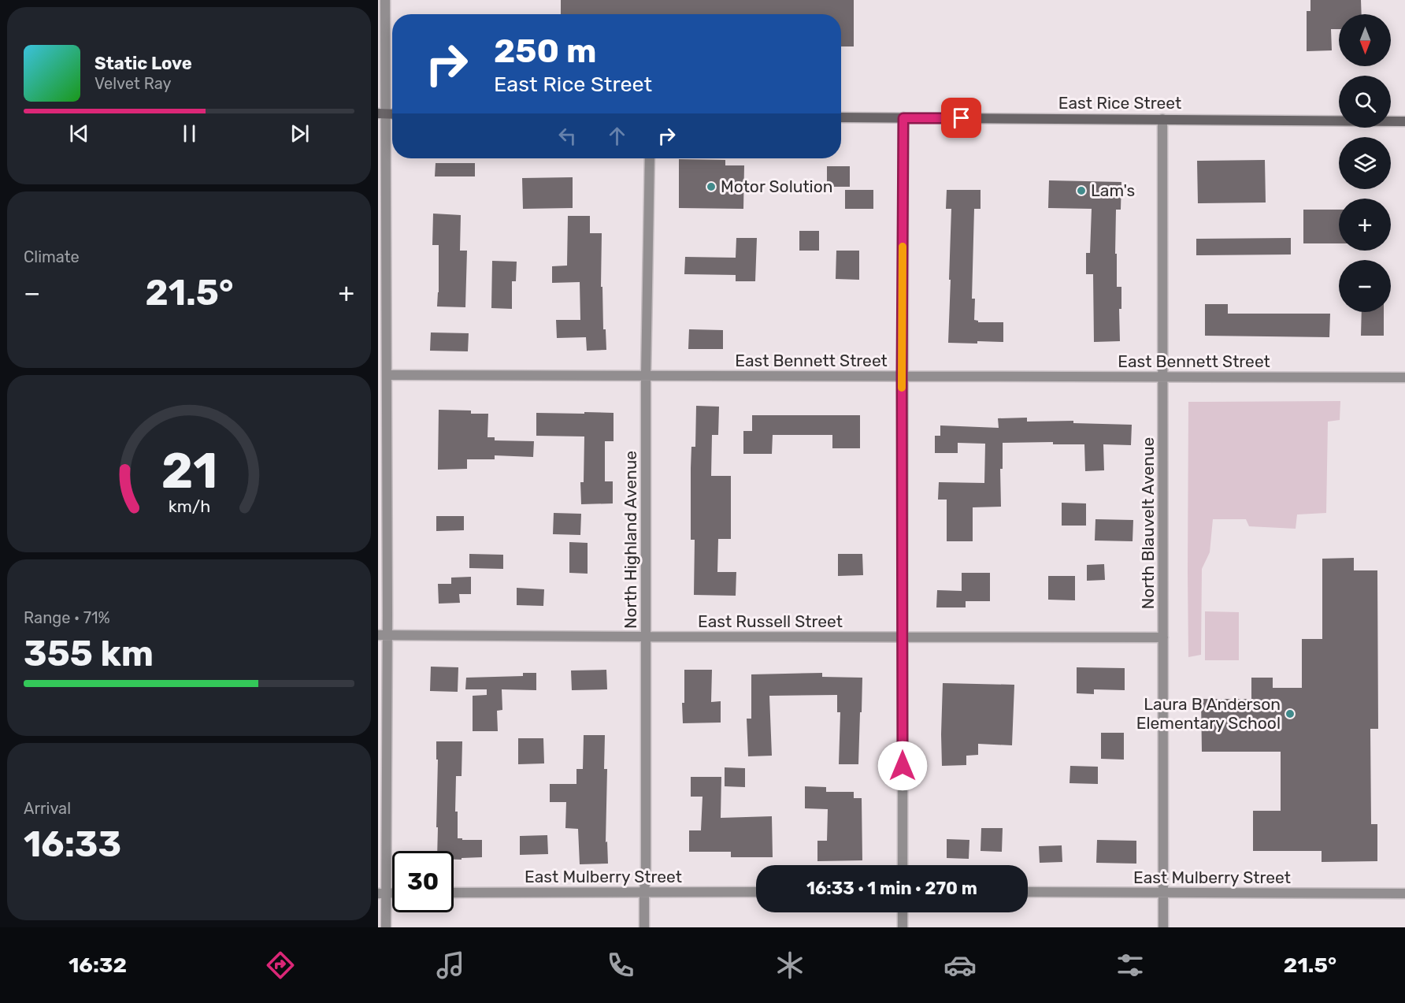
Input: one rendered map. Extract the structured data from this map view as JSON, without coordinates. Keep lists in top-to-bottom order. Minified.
{"streets":{"main road":["East Rice Street"],"street":["East Bennett Street","North Blauvelt Avenue","North Highland Avenue","East Russell Street","East Mulberry Street"]},"crossings":[["East Rice Street","North Blauvelt Avenue"],["East Bennett Street","North Blauvelt Avenue"],["East Bennett Street","North Highland Avenue"],["North Blauvelt Avenue","East Russell Street"],["North Blauvelt Avenue","East Mulberry Street"],["North Highland Avenue","East Russell Street"],["North Highland Avenue","East Mulberry Street"]],"places":["Motor Solution","Lam's","Laura B Anderson Elementary School"],"north":"bottom","page":{"map_buttons":["+","−"],"turn":["250 m","East Rice Street"],"song":["Static Love","Velvet Ray"],"tile":["Climate",["Range · 71%","355 km"],["Arrival","16:33"]],"heat":["−","21.5°","+"],"limit":"30","trip":"16:33 · 1 min · 270 m","tabs":["16:32","21.5°"],"gauge":["21","km/h"]}}
